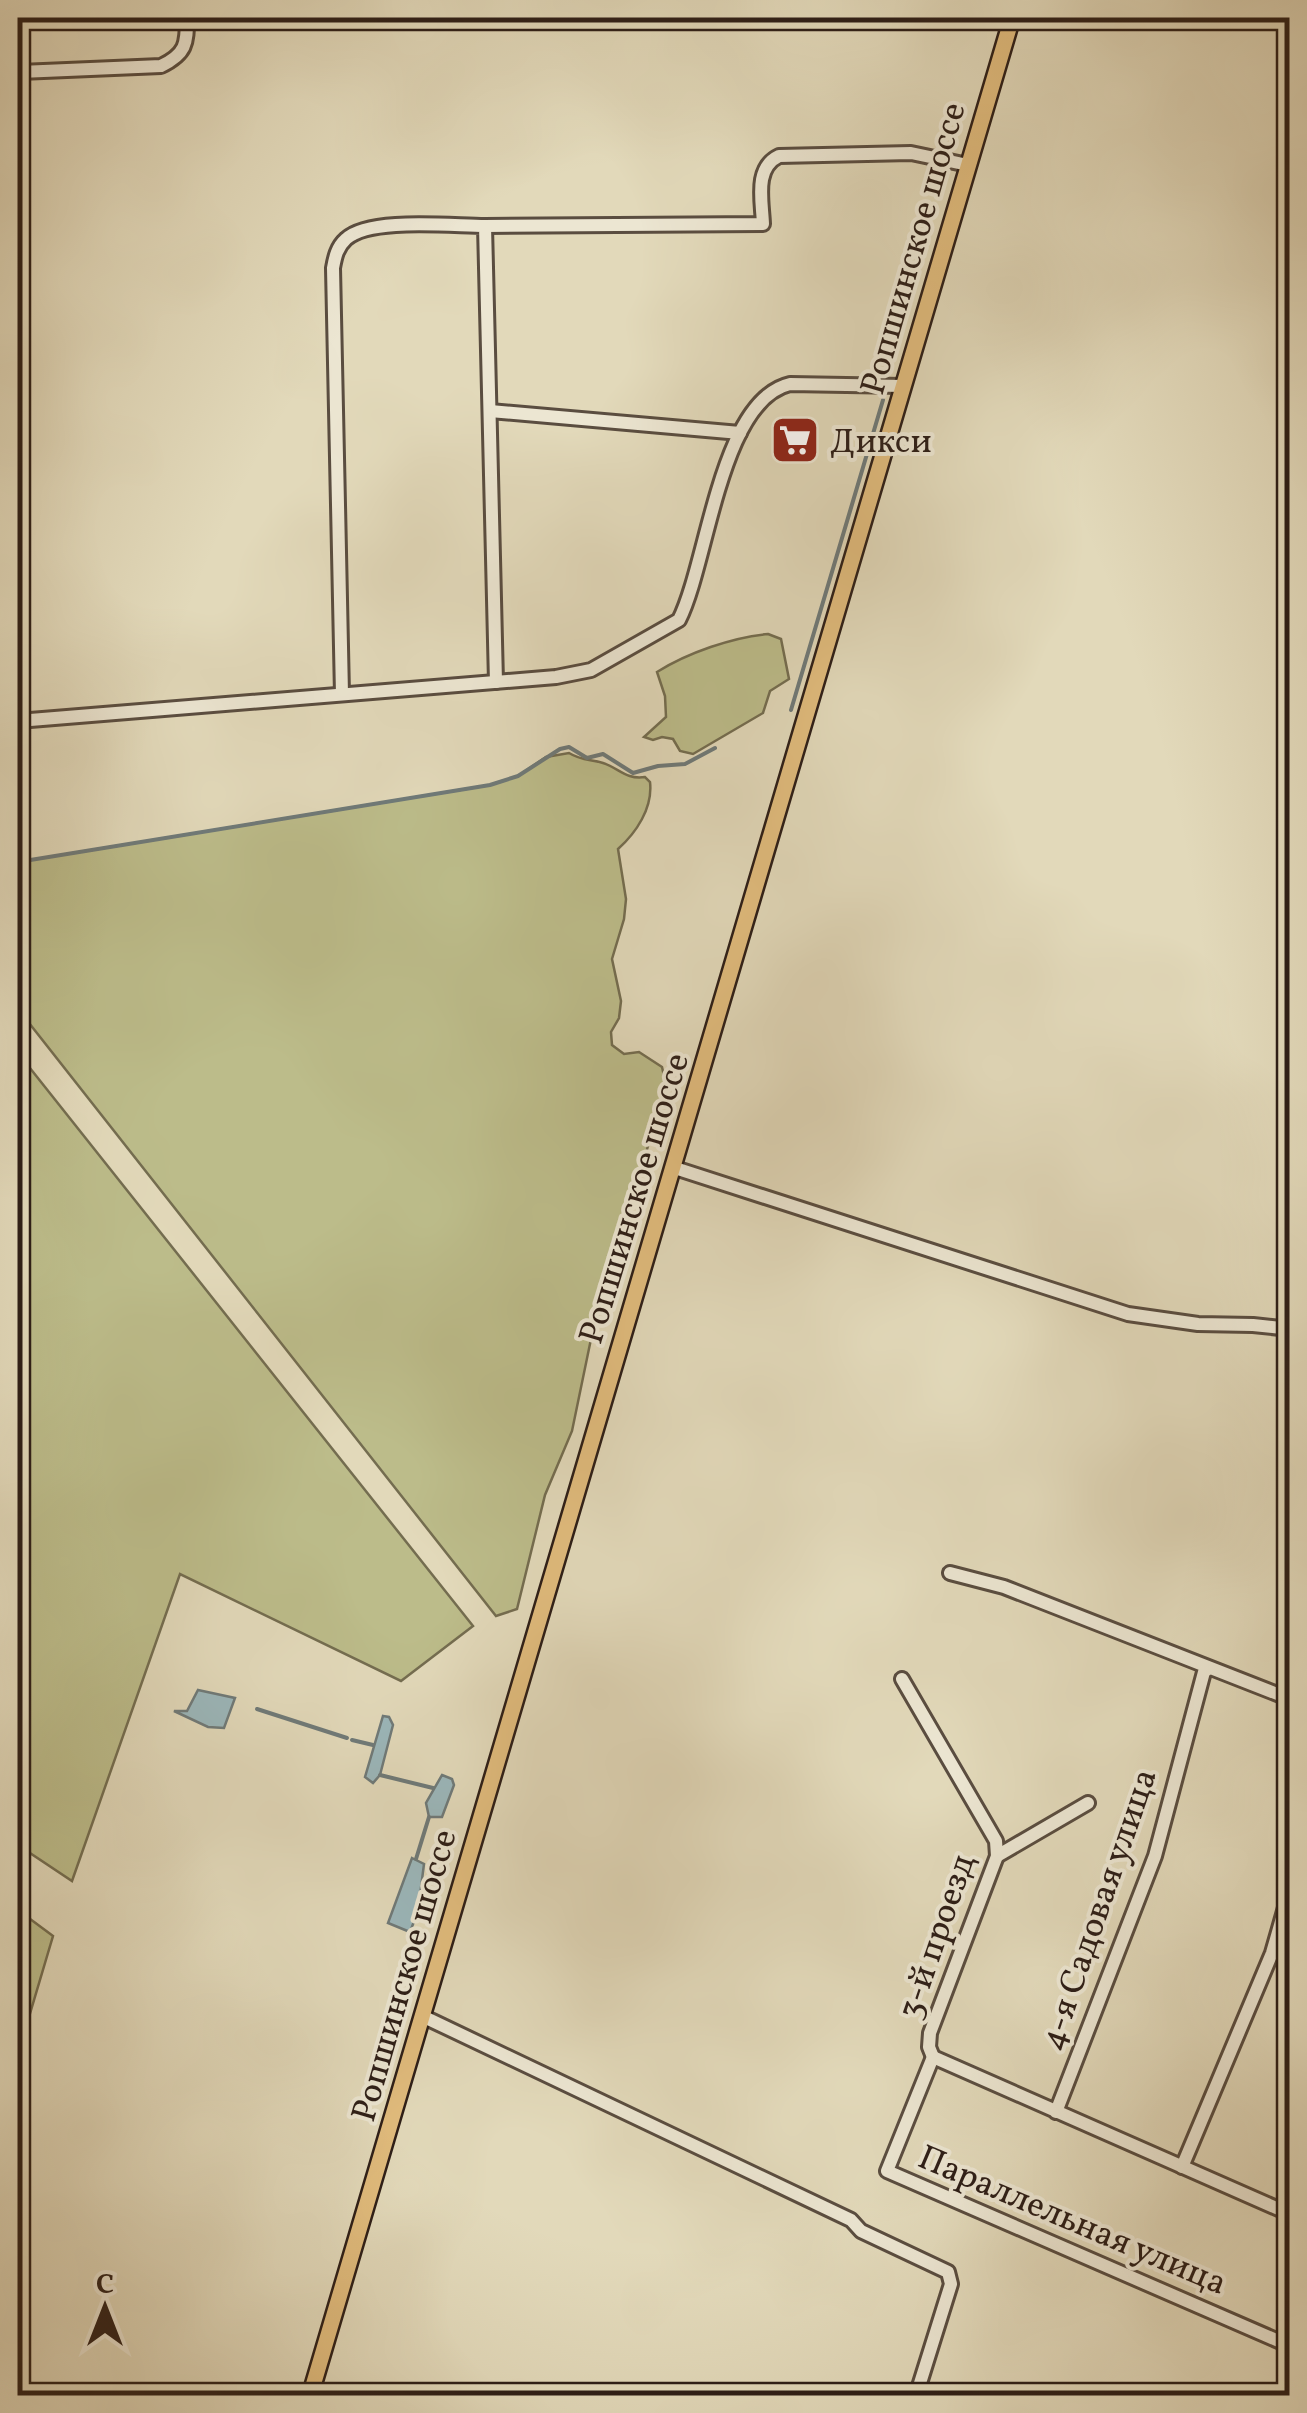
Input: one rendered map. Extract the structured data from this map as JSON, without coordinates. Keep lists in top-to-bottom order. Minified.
{"streets":{"main road":["Ропшинское шоссе"],"street":["4-я Садовая улица","3-й проезд","Параллельная улица"]},"crossings":[["3-й проезд","Параллельная улица"]],"places":{"supermarket":["Дикси"]},"north":"top"}
